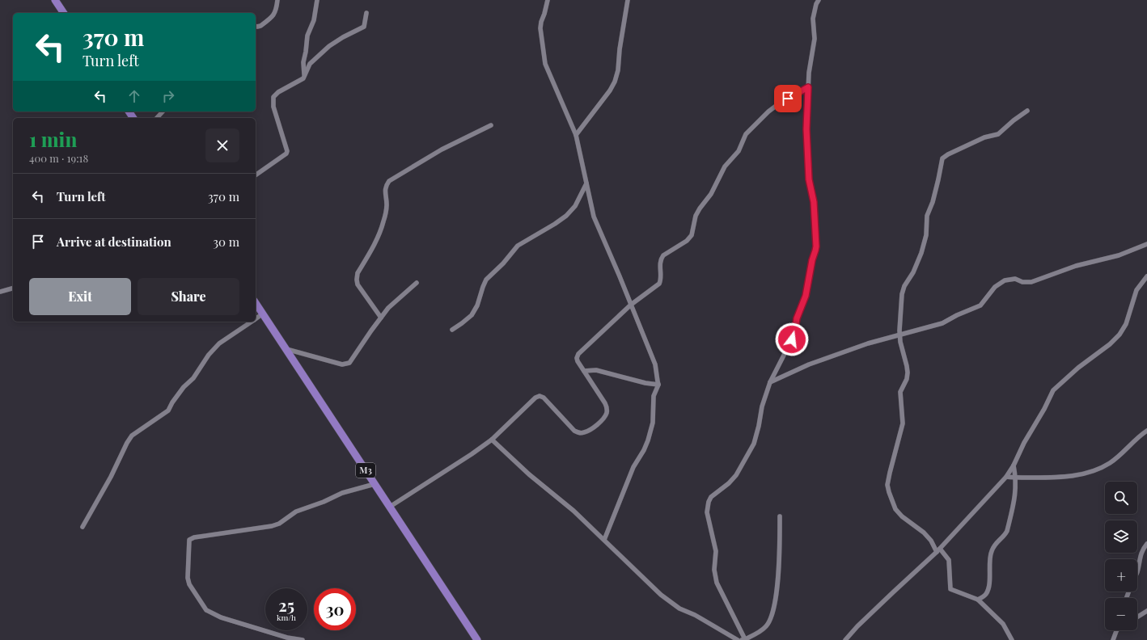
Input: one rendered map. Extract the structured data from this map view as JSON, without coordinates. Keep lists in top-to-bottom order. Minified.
{"streets":{"main road":["M3"]},"page":{"turn":["370 m","Turn left"],"heading":["1 min","400 m · 19:18"],"list":[{"name":"Turn left","value":"370 m"},{"name":"Arrive at destination","value":"30 m"}],"buttons":["Exit","Share"],"map_buttons":["+","−"],"speed":"25 km/h","limit":"30"}}
